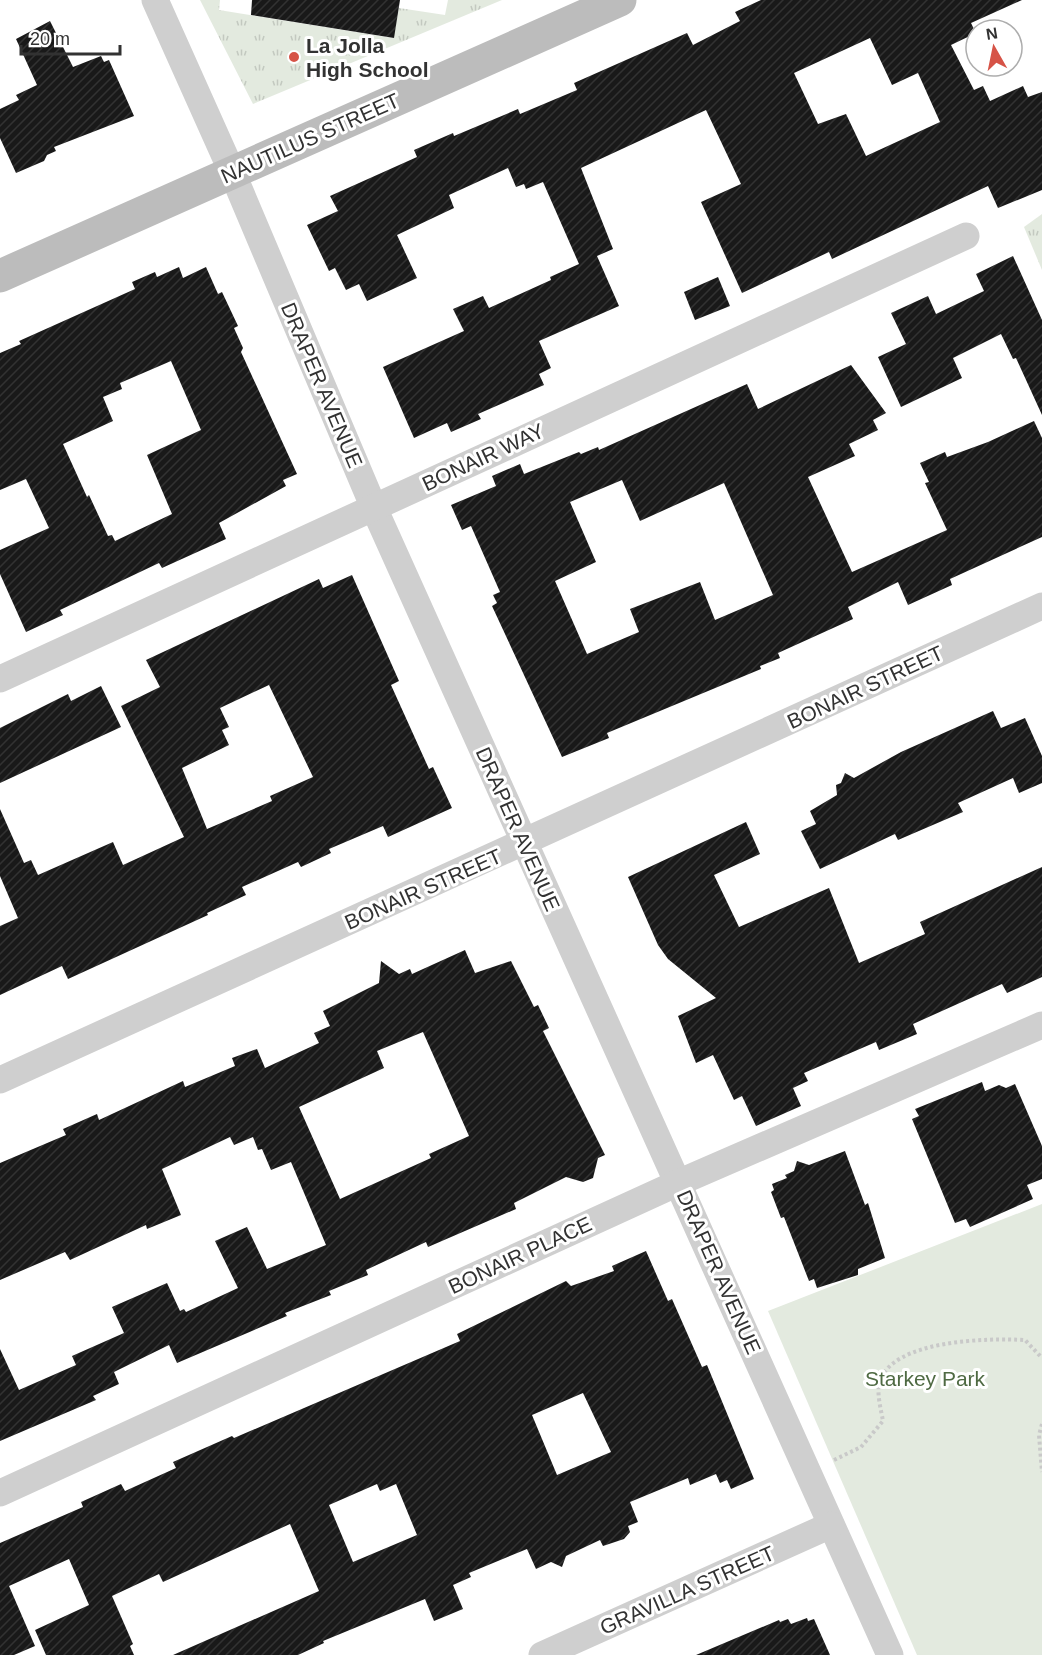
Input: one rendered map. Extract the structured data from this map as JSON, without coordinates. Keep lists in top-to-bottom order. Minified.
{"streets":{"main road":["NAUTILUS STREET"],"street":["DRAPER AVENUE","BONAIR WAY","BONAIR STREET","BONAIR PLACE","GRAVILLA STREET"]},"crossings":[["NAUTILUS STREET","DRAPER AVENUE"],["DRAPER AVENUE","BONAIR WAY"],["DRAPER AVENUE","BONAIR STREET"],["DRAPER AVENUE","BONAIR PLACE"],["DRAPER AVENUE","GRAVILLA STREET"]],"parks":["Starkey Park"],"places":["La Jolla High School"],"scale_bar":"20 m","north":"top"}
